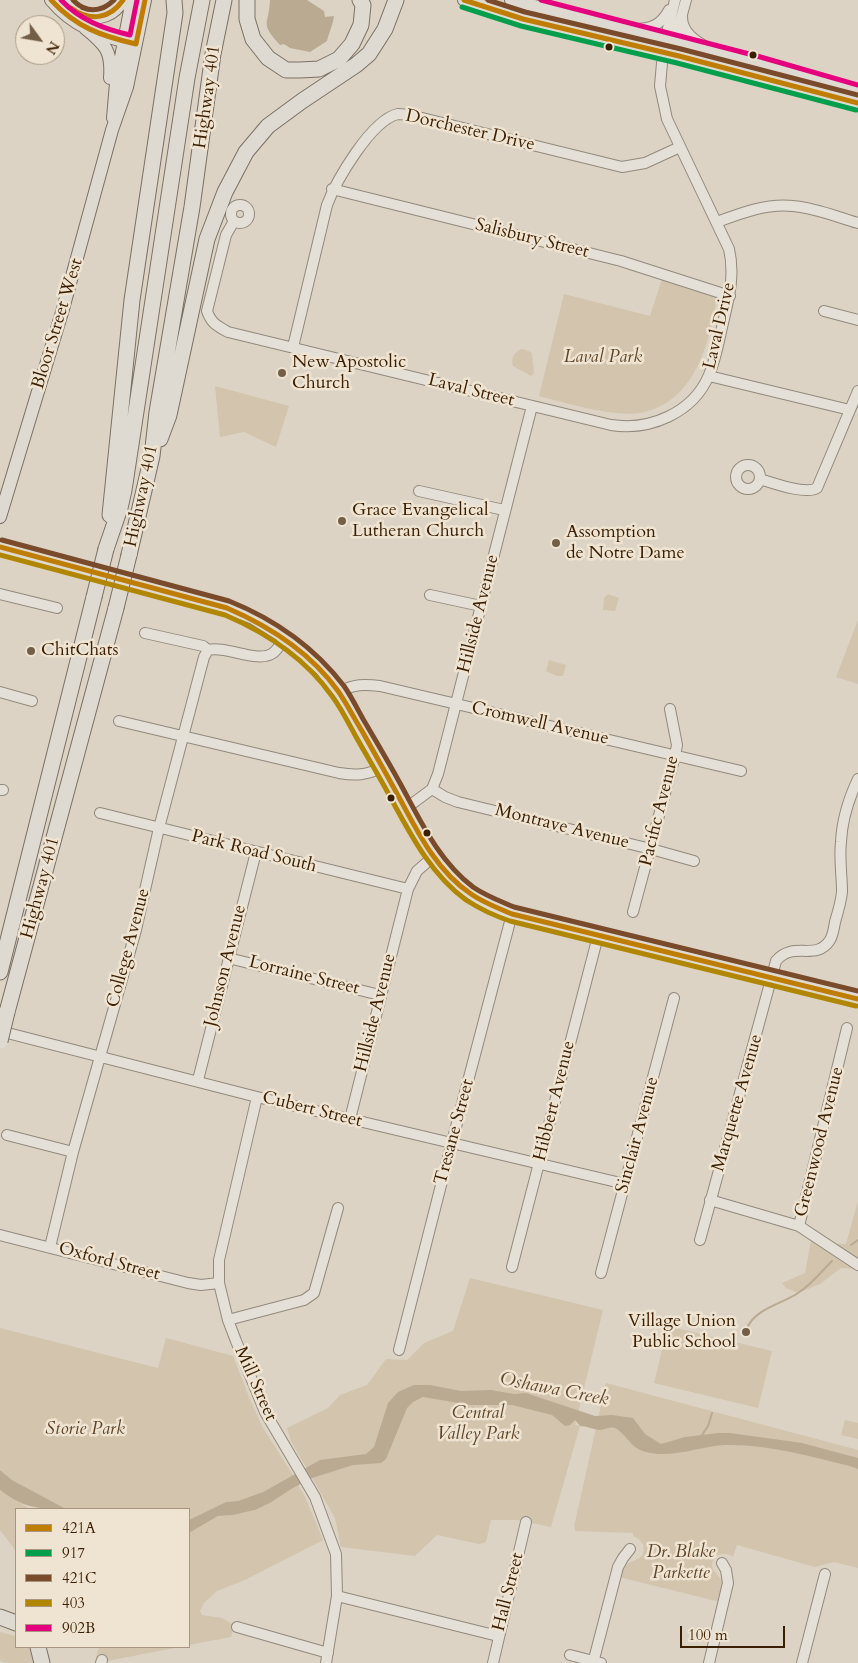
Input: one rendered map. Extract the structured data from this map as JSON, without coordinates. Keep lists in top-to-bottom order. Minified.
{"streets":{"highway":["Highway 401"],"main road":["Bloor Street West"],"street":["Dorchester Drive","Salisbury Street","Laval Drive","Laval Street","Hillside Avenue","Cromwell Avenue","Pacific Avenue","Montrave Avenue","Park Road South","College Avenue","Johnson Avenue","Lorraine Street","Hibbert Avenue","Marquette Avenue","Cubert Street","Tresane Street","Sinclair Avenue","Greenwood Avenue","Oxford Street","Mill Street","Hall Street"]},"crossings":[["Dorchester Drive","Salisbury Street"],["Dorchester Drive","Laval Drive"],["Dorchester Drive","Laval Street"],["Salisbury Street","Laval Drive"],["Laval Drive","Laval Street"],["Laval Drive","Hillside Avenue"],["Laval Street","Hillside Avenue"],["Hillside Avenue","Cromwell Avenue"],["Hillside Avenue","Montrave Avenue"],["Hillside Avenue","Park Road South"],["Hillside Avenue","Lorraine Street"],["Hillside Avenue","Cubert Street"],["Cromwell Avenue","Pacific Avenue"],["Pacific Avenue","Montrave Avenue"],["Park Road South","College Avenue"],["Park Road South","Johnson Avenue"],["College Avenue","Cubert Street"],["College Avenue","Oxford Street"],["Johnson Avenue","Lorraine Street"],["Johnson Avenue","Cubert Street"],["Hibbert Avenue","Cubert Street"],["Cubert Street","Tresane Street"],["Cubert Street","Sinclair Avenue"],["Cubert Street","Mill Street"],["Oxford Street","Mill Street"]],"water":["Oshawa Creek"],"parks":["Laval Park","Central Valley Park","Storie Park","Dr. Blake Parkette"],"places":["New Apostolic Church","Grace Evangelical Lutheran Church","Assomption de Notre Dame","ChitChats","Village Union Public School"],"lines":["transit line 421A","transit line 421C","transit line 902B","transit line 917","transit line 403"],"legend":["421A","917","421C","403","902B"],"scale_bar":"100 m","north":"bottom right"}
